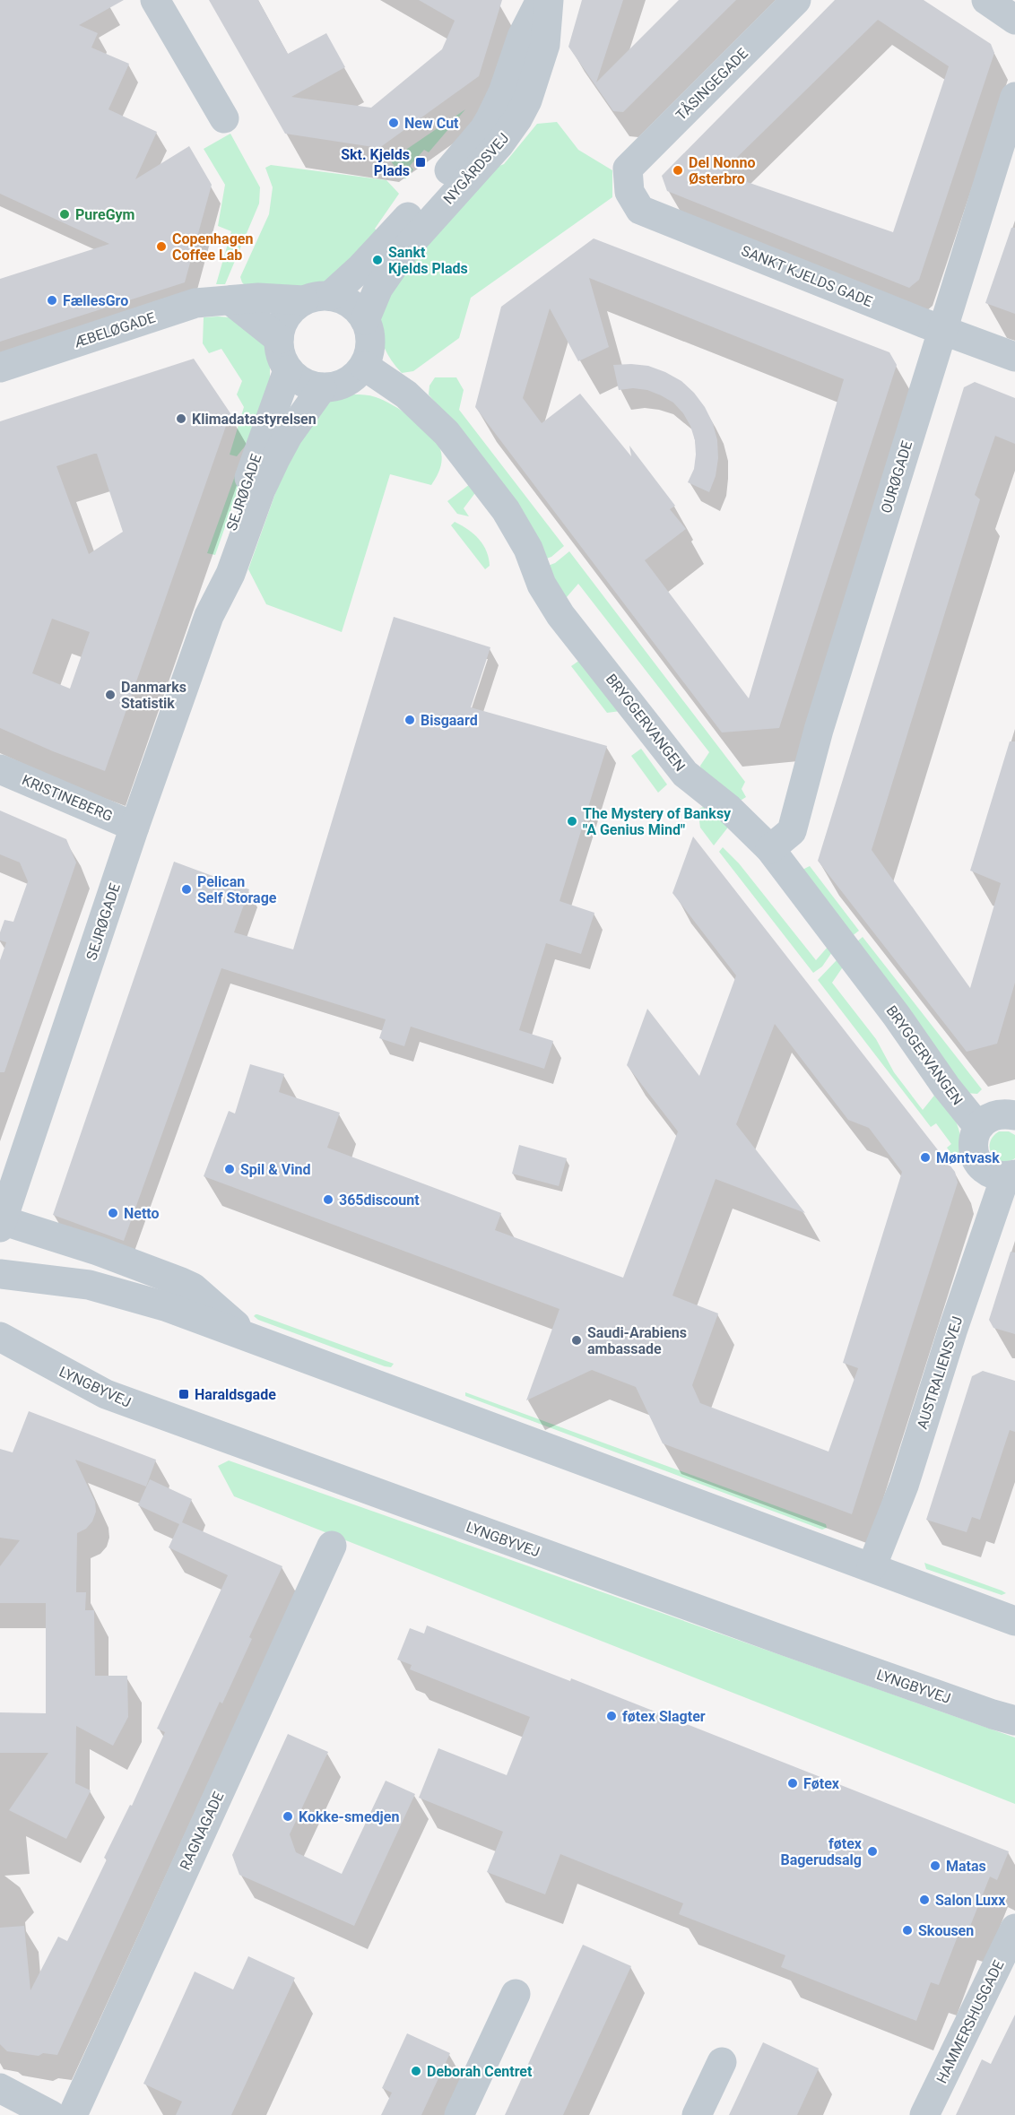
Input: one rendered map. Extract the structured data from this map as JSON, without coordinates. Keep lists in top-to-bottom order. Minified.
{"streets":{"street":["TÅSINGEGADE","NYGÅRDSVEJ","SANKT KJELDS GADE","ÆBELØGADE","OURØGADE","SEJRØGADE","BRYGGERVANGEN","KRISTINEBERG","AUSTRALIENSVEJ","LYNGBYVEJ","RAGNAGADE","HAMMERSHUSGADE"]},"crossings":[["TÅSINGEGADE","SANKT KJELDS GADE"],["NYGÅRDSVEJ","ÆBELØGADE"],["NYGÅRDSVEJ","SEJRØGADE"],["NYGÅRDSVEJ","BRYGGERVANGEN"],["SANKT KJELDS GADE","OURØGADE"],["ÆBELØGADE","SEJRØGADE"],["ÆBELØGADE","BRYGGERVANGEN"],["OURØGADE","BRYGGERVANGEN"],["SEJRØGADE","BRYGGERVANGEN"],["SEJRØGADE","KRISTINEBERG"]],"places":{"other":["New Cut","Del Nonno Østerbro","PureGym","Copenhagen Coffee Lab","Sankt Kjelds Plads","FællesGro","Klimadatastyrelsen","Danmarks Statistik","Bisgaard","The Mystery of Banksy \"A Genius Mind\"","Pelican Self Storage","Møntvask","Spil & Vind","365discount","Netto","Saudi-Arabiens ambassade","føtex Slagter","Føtex","Kokke-smedjen","føtex Bagerudsalg","Matas","Salon Luxx","Skousen","Deborah Centret"],"transit":["Skt. Kjelds Plads","Haraldsgade"]}}
